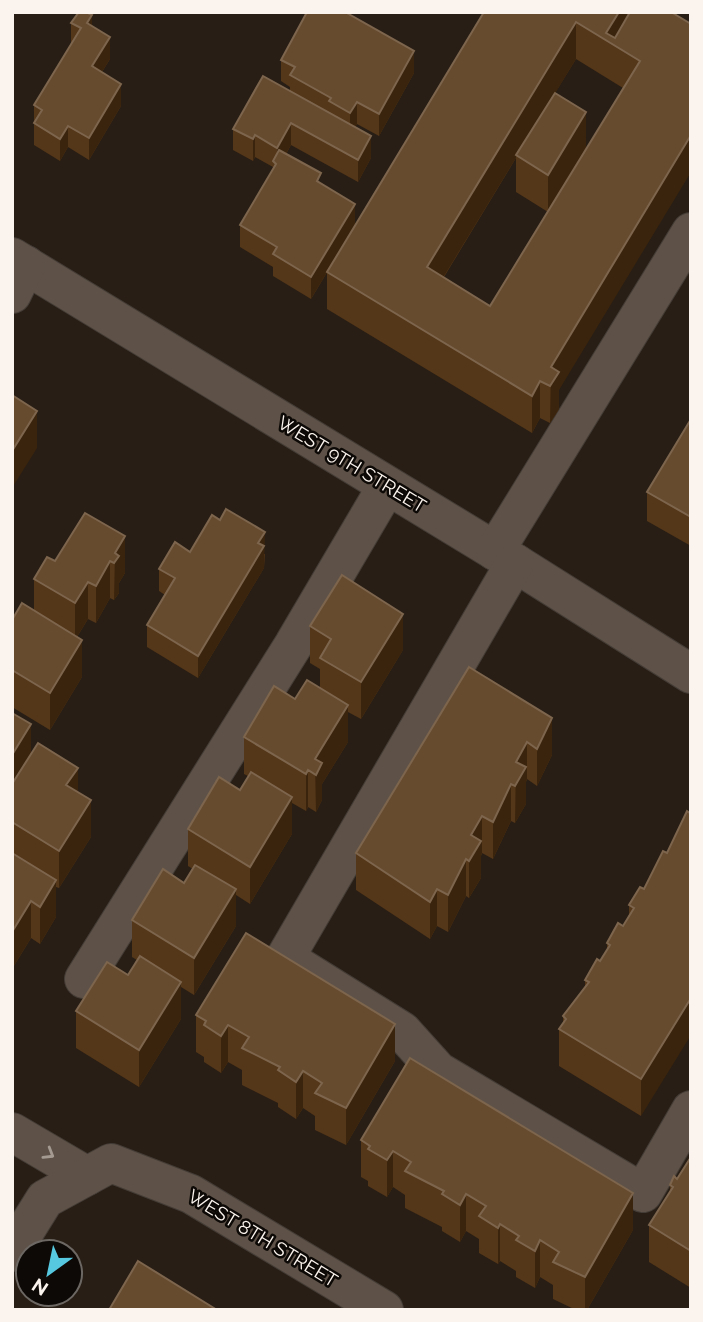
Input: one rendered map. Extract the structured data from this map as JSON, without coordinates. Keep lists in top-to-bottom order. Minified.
{"streets":{"street":["WEST 9TH STREET","WEST 8TH STREET"]},"north":"bottom left"}
